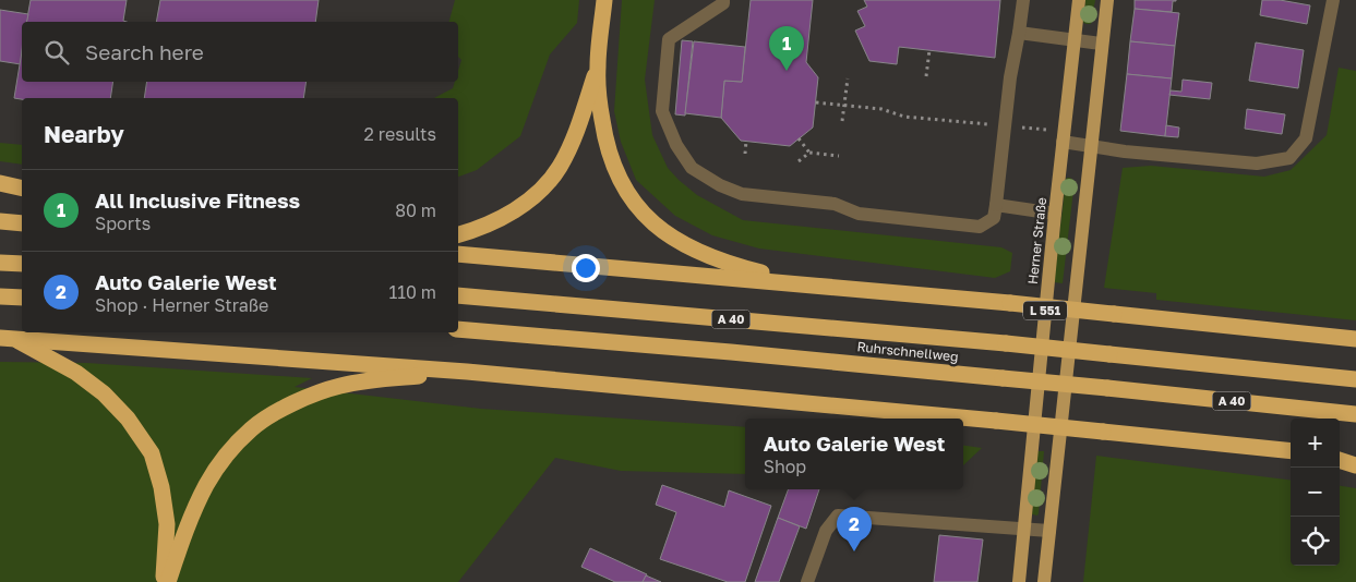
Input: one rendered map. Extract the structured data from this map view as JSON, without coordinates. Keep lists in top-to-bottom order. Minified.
{"streets":{"highway":["A 40","Ruhrschnellweg"],"main road":["Herner Straße","L 551"]},"page":{"search":"Search here","pins":["1","2"],"heading":["Nearby","2 results"],"list":[{"mark":"1","name":"All Inclusive Fitness","note":"Sports","value":"80 m"},{"mark":"2","name":"Auto Galerie West","note":"Shop · Herner Straße","value":"110 m"}],"map_buttons":["+","−"],"popup":["Auto Galerie West","Shop"]}}
